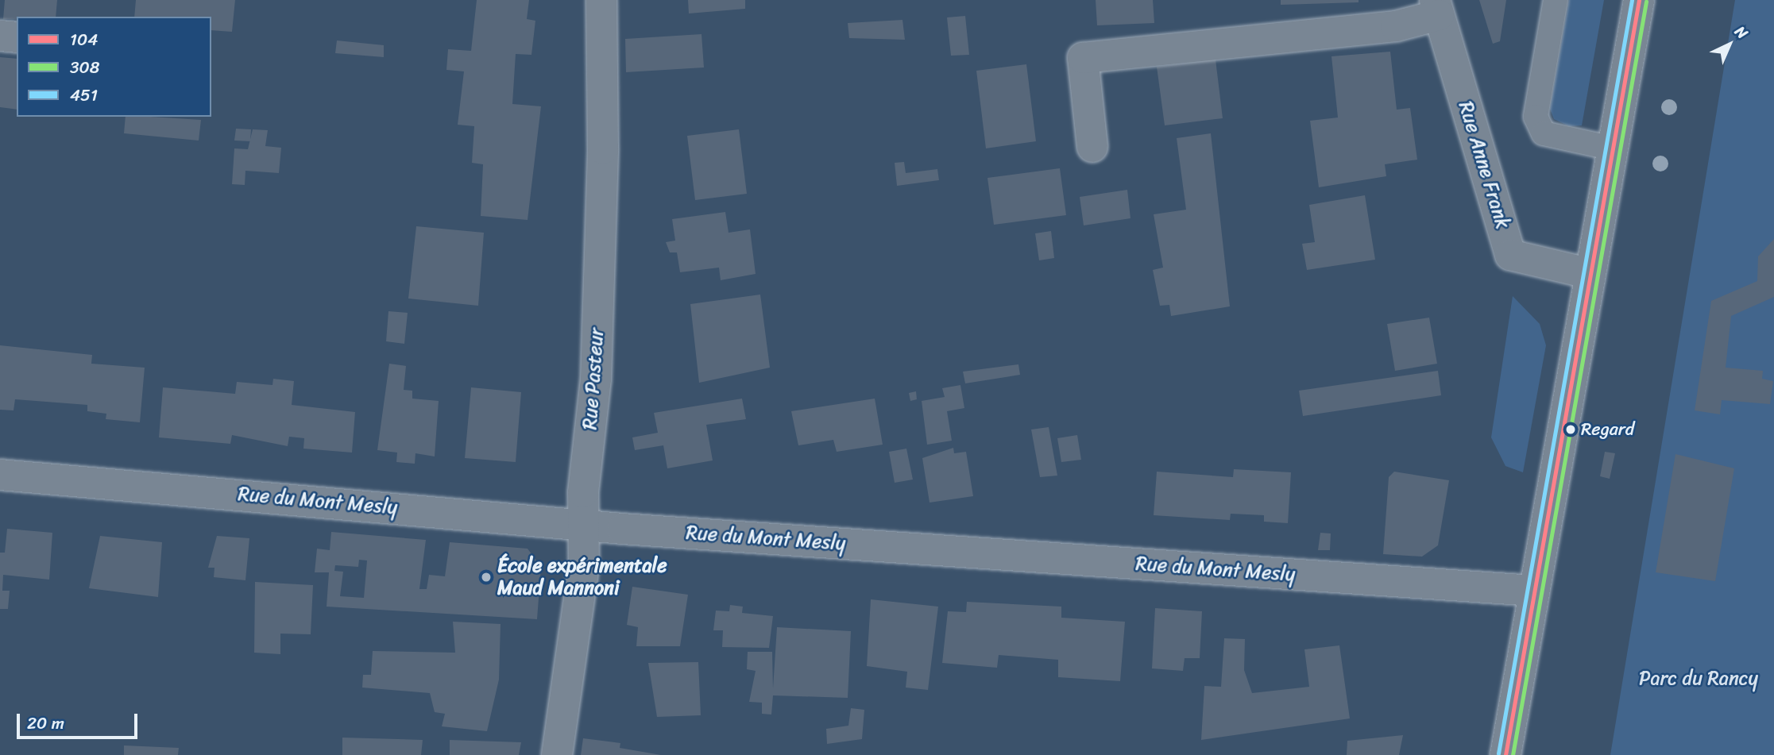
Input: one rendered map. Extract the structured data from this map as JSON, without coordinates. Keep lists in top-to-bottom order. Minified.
{"streets":{"street":["Rue Anne Frank","Rue Pasteur","Rue du Mont Mesly"]},"crossings":[["Rue Pasteur","Rue du Mont Mesly"]],"parks":["Parc du Rancy"],"places":["Regard","École expérimentale Maud Mannoni"],"lines":["transit line 104","transit line 451","transit line 308"],"legend":["104","308","451"],"scale_bar":"20 m","north":"top right"}
